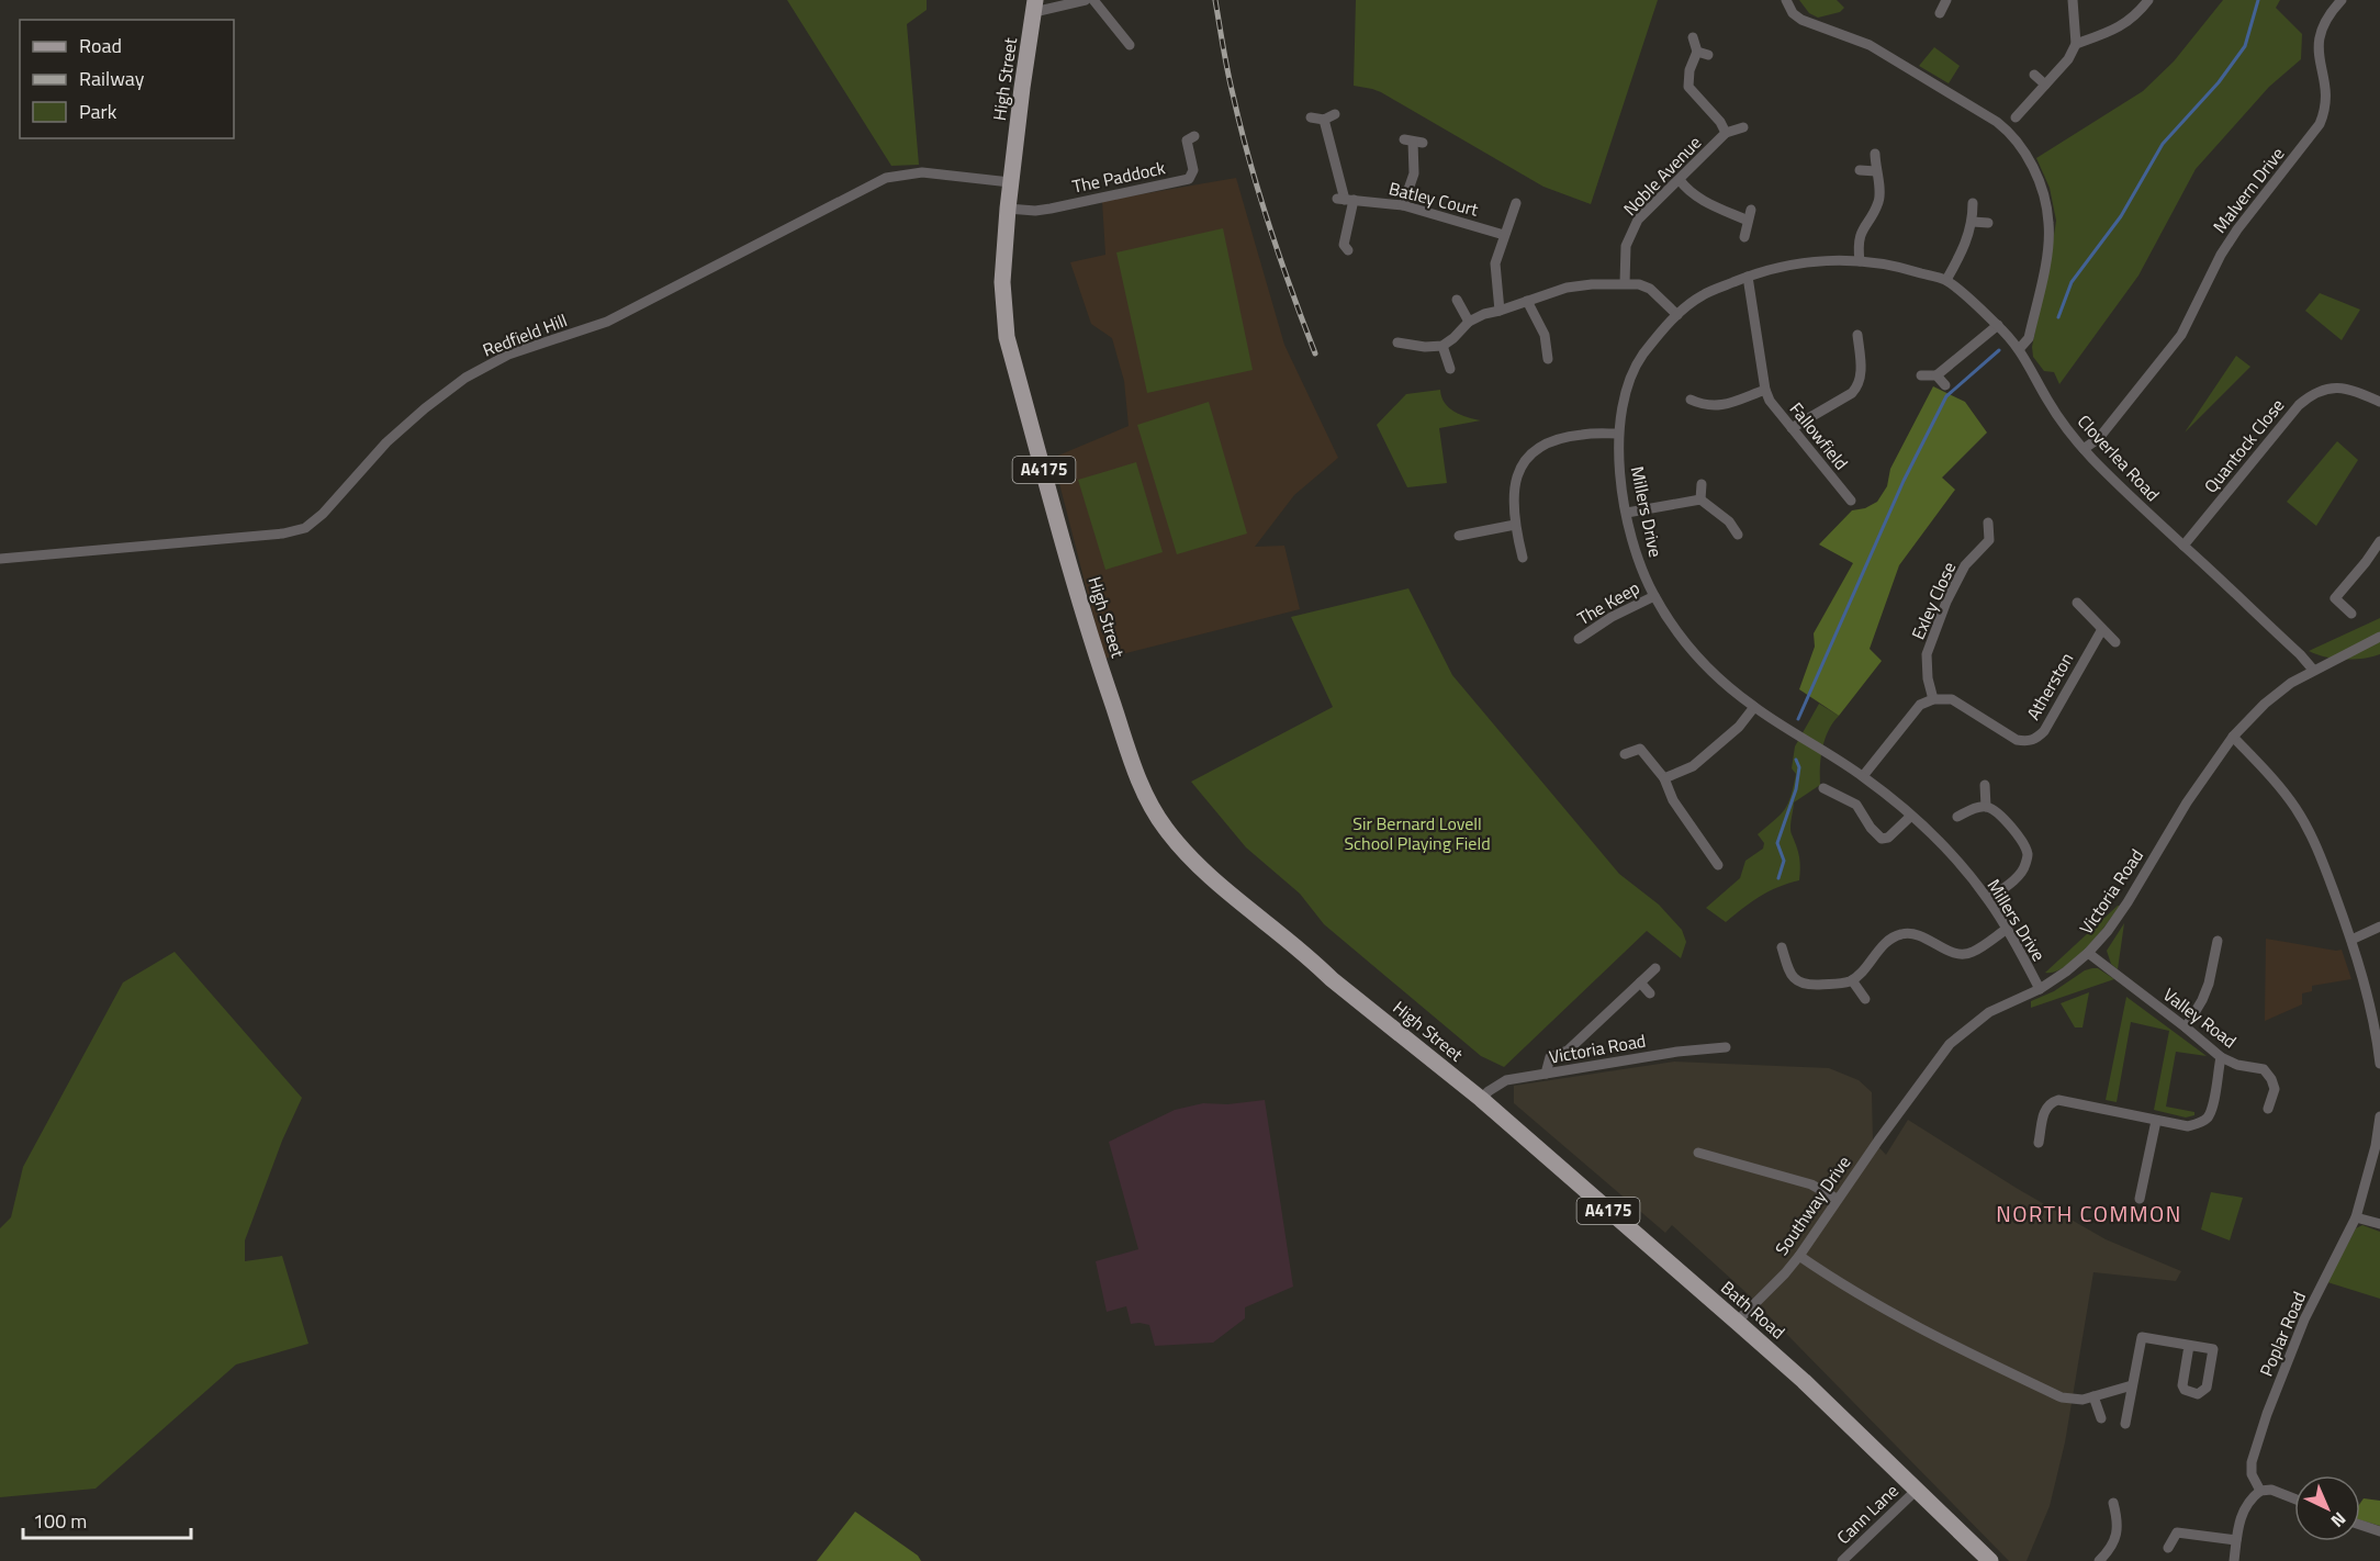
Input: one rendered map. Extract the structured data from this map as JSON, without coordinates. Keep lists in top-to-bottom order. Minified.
{"streets":{"main road":["High Street","A4175","Bath Road"],"street":["Noble Avenue","The Paddock","Malvern Drive","Batley Court","Redfield Hill","Fallowfield","Quantock Close","Cloverlea Road","Millers Drive","Exley Close","The Keep","Atherston","Victoria Road","Valley Road","Southway Drive","Poplar Road","Cann Lane"]},"crossings":[["High Street","The Paddock"],["High Street","Redfield Hill"],["High Street","Victoria Road"],["High Street","Bath Road"],["Malvern Drive","Cloverlea Road"],["Fallowfield","Millers Drive"],["Quantock Close","Cloverlea Road"],["Cloverlea Road","Millers Drive"],["Cloverlea Road","Victoria Road"],["Millers Drive","The Keep"],["Millers Drive","Victoria Road"],["Exley Close","Atherston"],["Victoria Road","Valley Road"],["Victoria Road","Southway Drive"],["Victoria Road","Bath Road"],["Southway Drive","Bath Road"],["Bath Road","Cann Lane"]],"districts":["NORTH COMMON"],"parks":["Sir Bernard Lovell School Playing Field"],"legend":["Road","Railway","Park"],"scale_bar":"100 m","north":"bottom right"}
